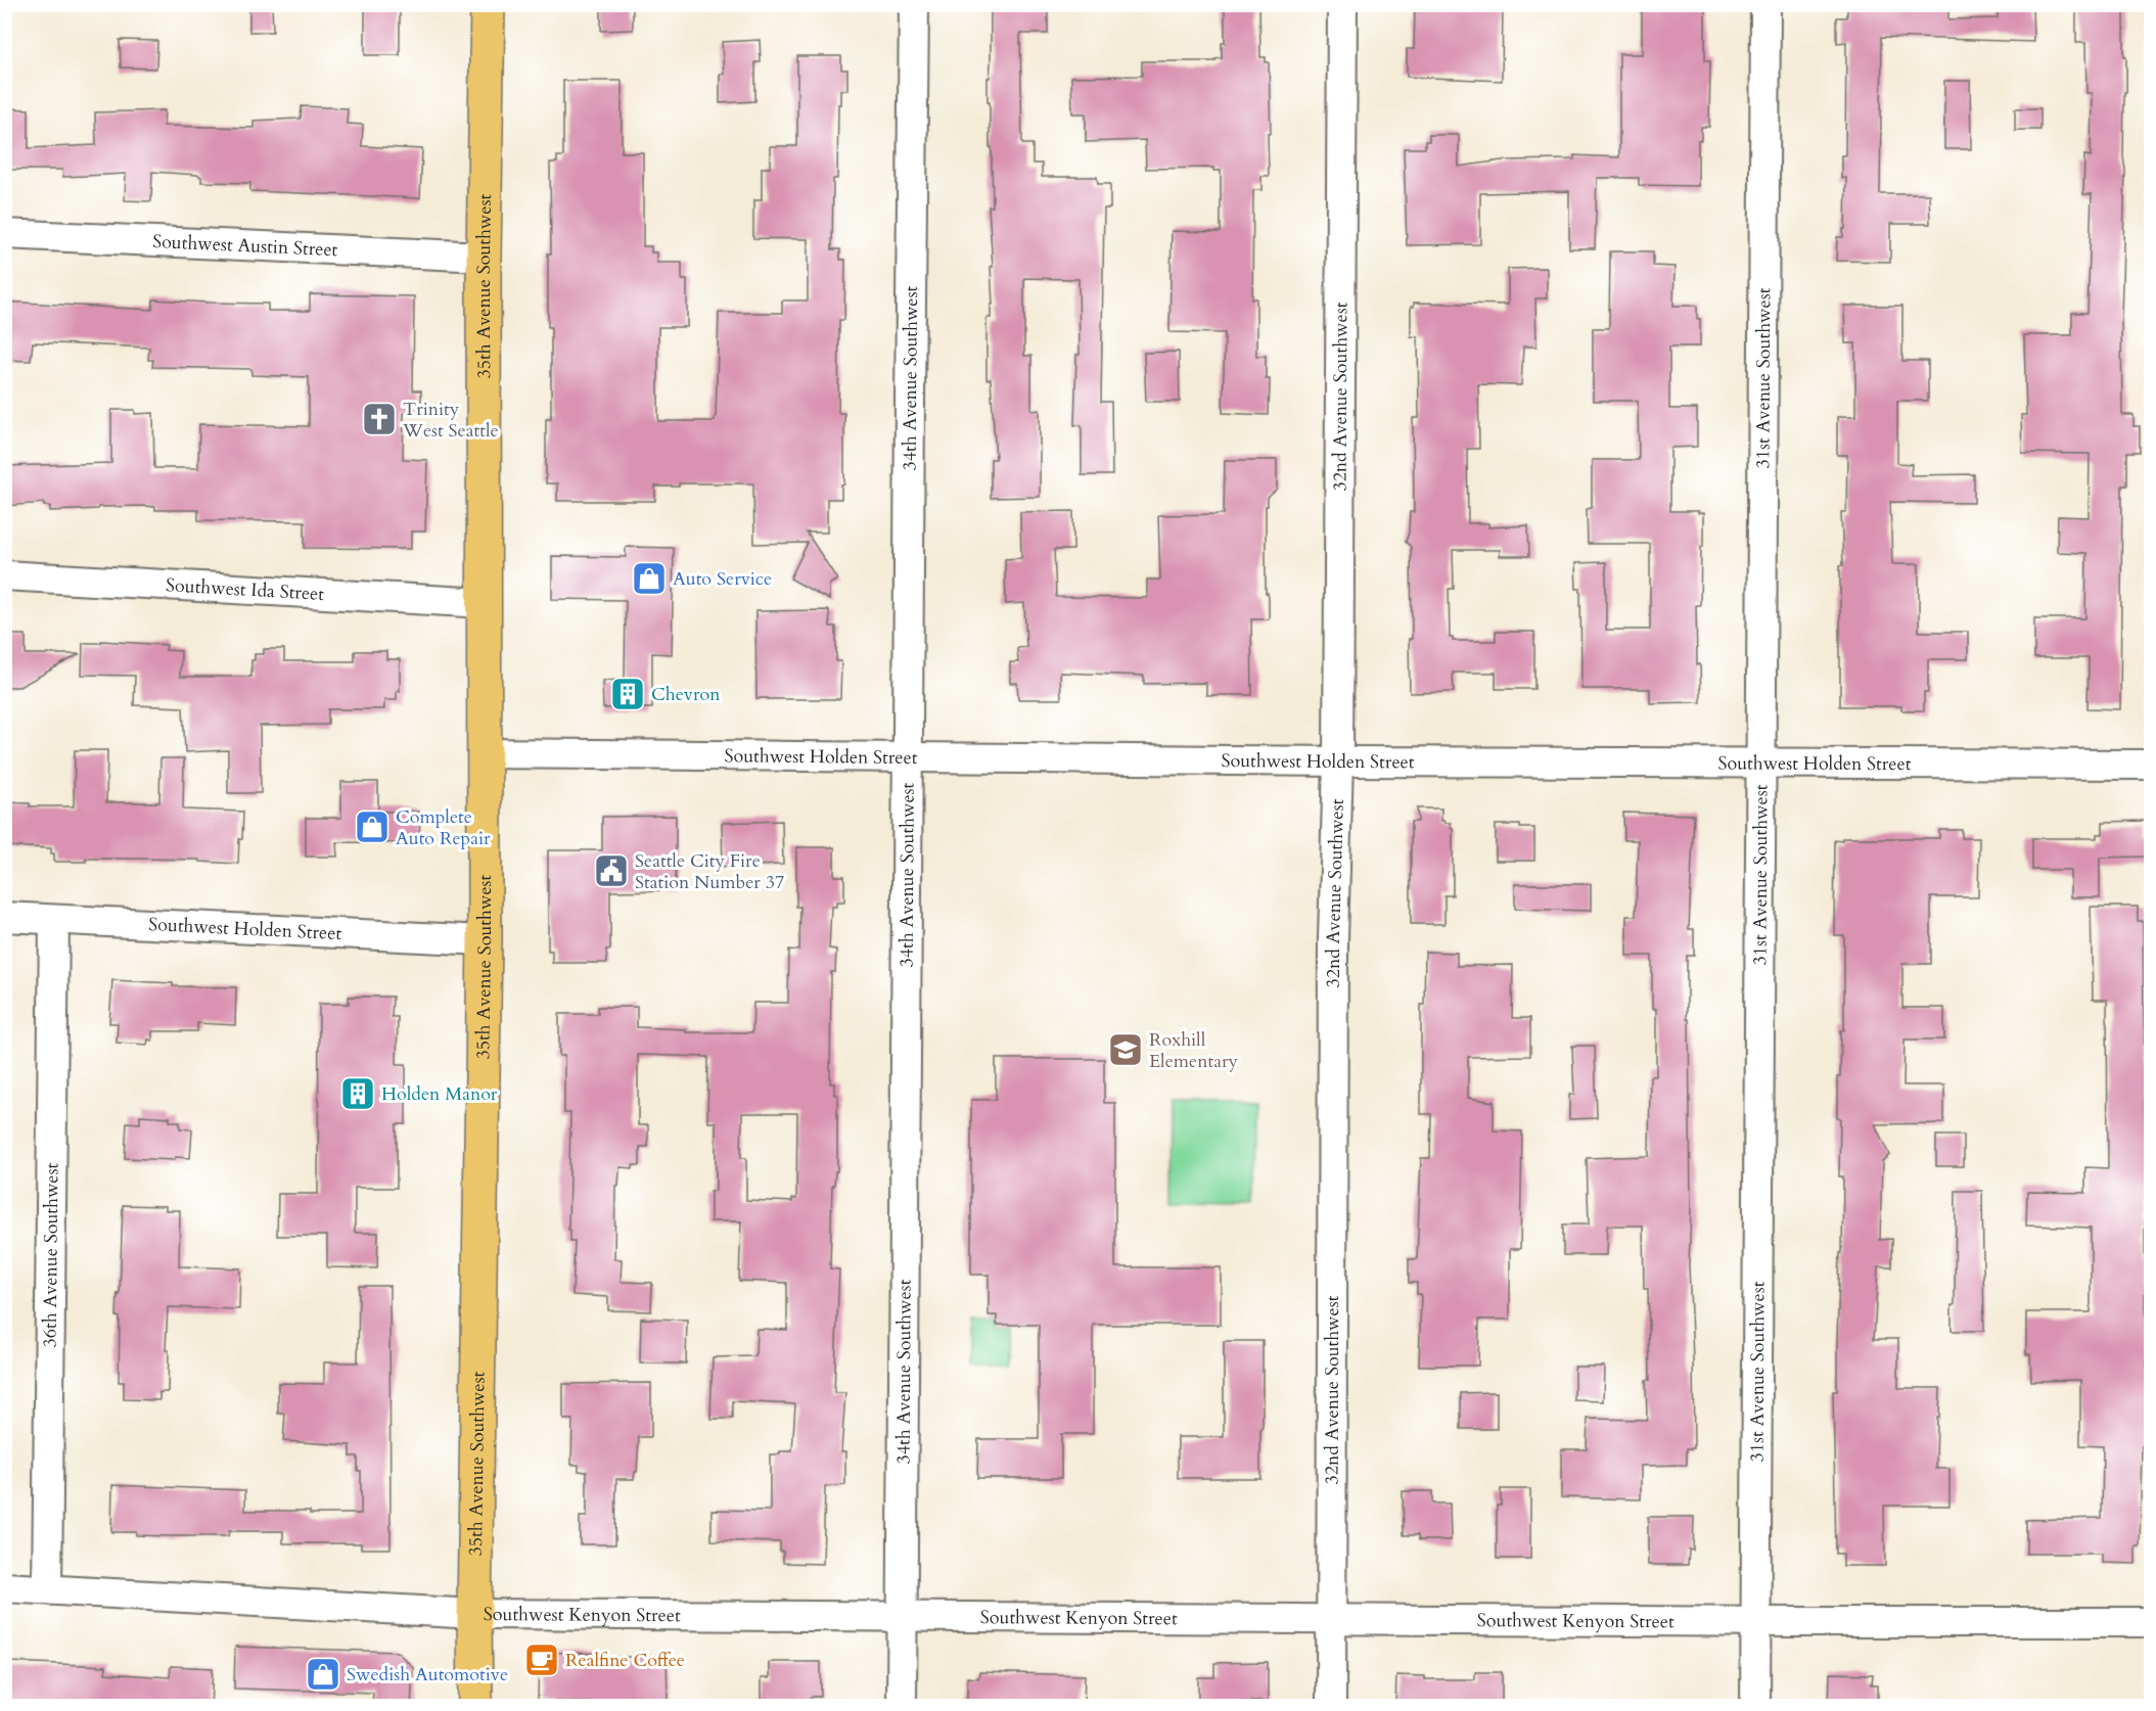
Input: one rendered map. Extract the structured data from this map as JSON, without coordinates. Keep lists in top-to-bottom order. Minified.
{"streets":{"main road":["35th Avenue Southwest"],"street":["Southwest Austin Street","34th Avenue Southwest","31st Avenue Southwest","32nd Avenue Southwest","Southwest Ida Street","Southwest Holden Street","36th Avenue Southwest","Southwest Kenyon Street"]},"crossings":[["Southwest Austin Street","35th Avenue Southwest"],["35th Avenue Southwest","Southwest Ida Street"],["35th Avenue Southwest","Southwest Holden Street"],["35th Avenue Southwest","Southwest Kenyon Street"],["34th Avenue Southwest","Southwest Holden Street"],["34th Avenue Southwest","Southwest Kenyon Street"],["31st Avenue Southwest","Southwest Holden Street"],["31st Avenue Southwest","Southwest Kenyon Street"],["32nd Avenue Southwest","Southwest Holden Street"],["32nd Avenue Southwest","Southwest Kenyon Street"],["Southwest Holden Street","36th Avenue Southwest"],["36th Avenue Southwest","Southwest Kenyon Street"]],"places":{"church":["Trinity West Seattle"],"shop":["Auto Service","Complete Auto Repair","Swedish Automotive"],"building":["Chevron","Holden Manor"],"public building":["Seattle City Fire Station Number 37"],"school or university":["Roxhill Elementary"],"cafe":["Realfine Coffee"]}}
